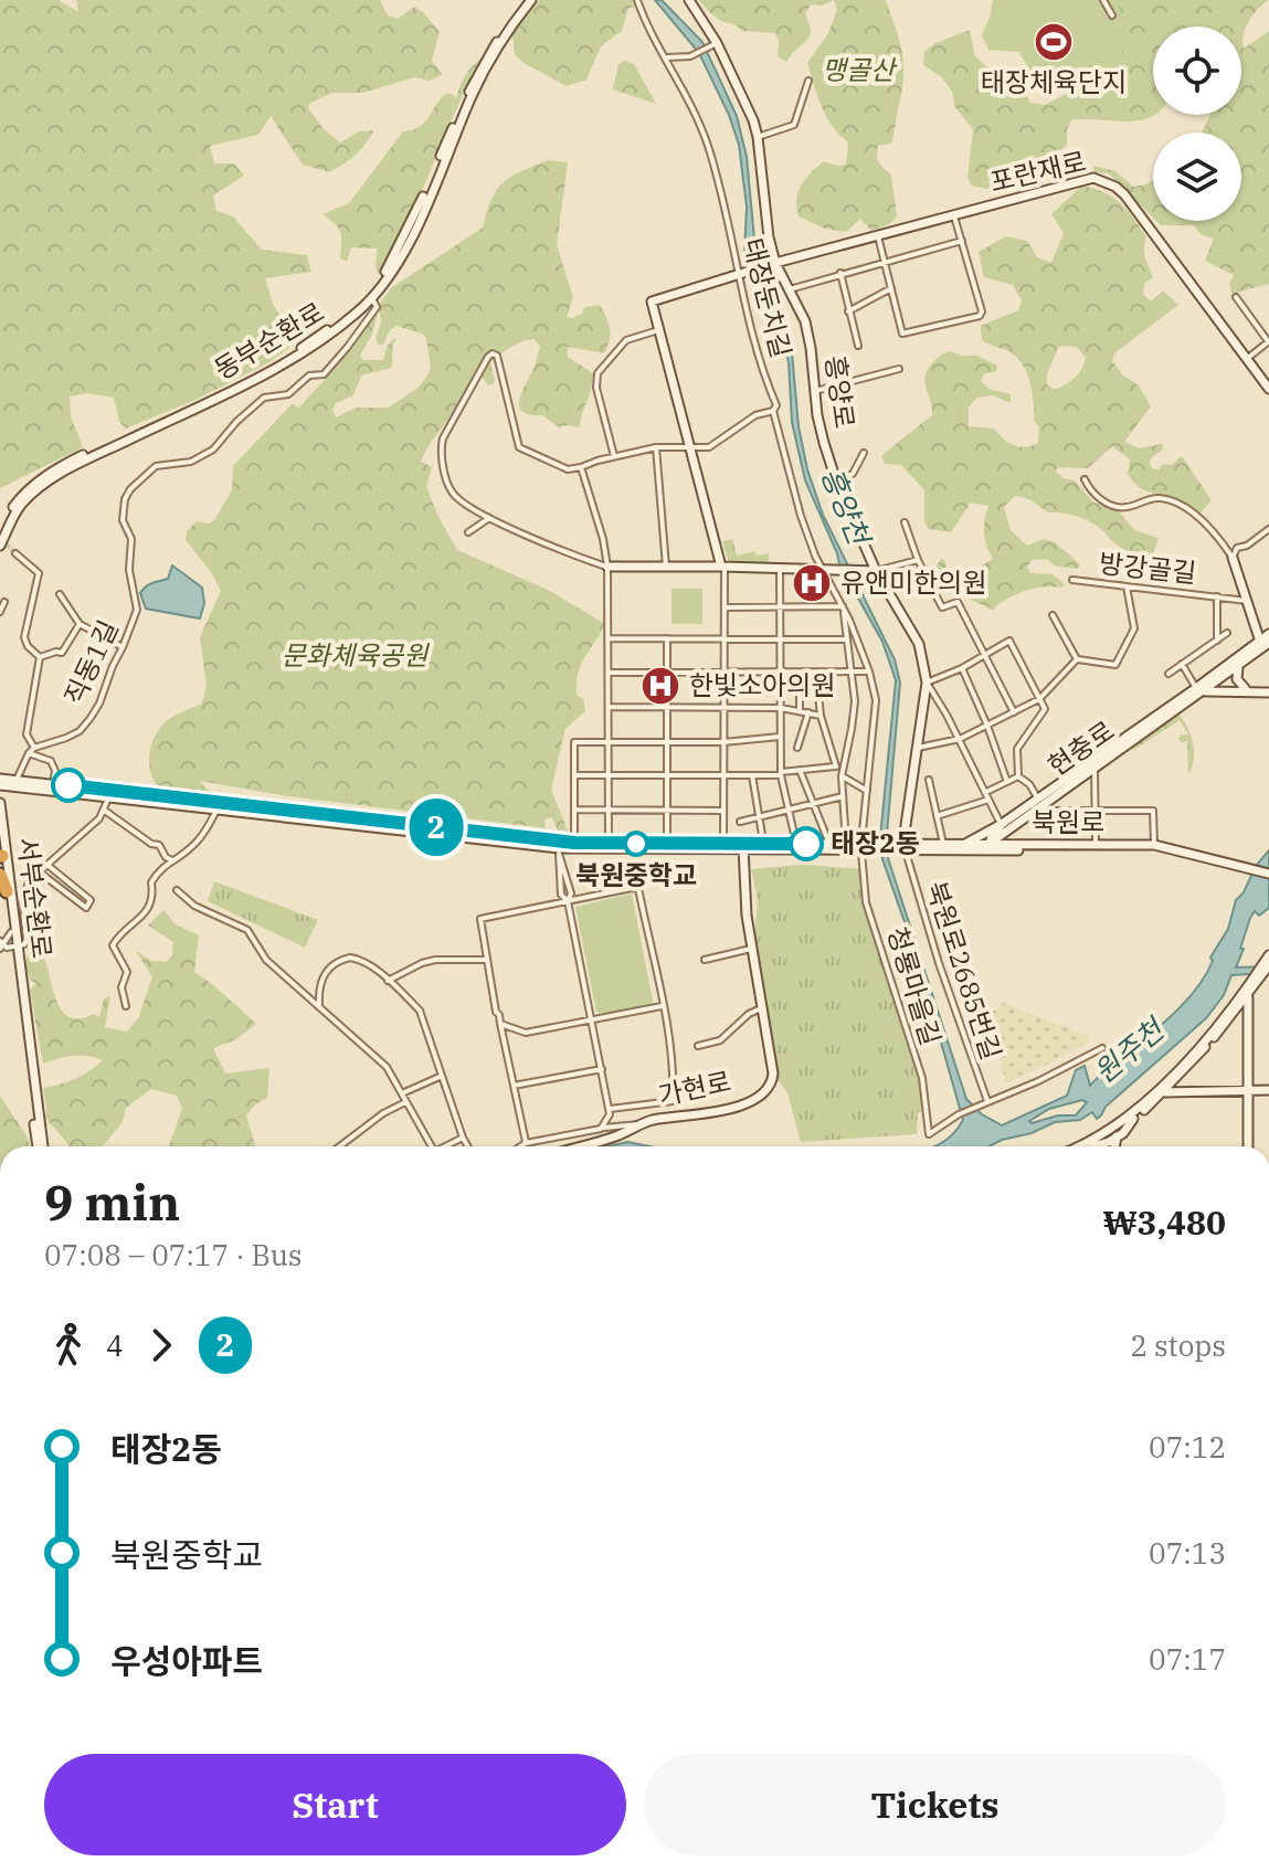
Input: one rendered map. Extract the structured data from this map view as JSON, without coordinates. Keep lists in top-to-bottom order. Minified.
{"streets":{"street":["포란재로","태장둔치길","동부순환로","흥양로","방강골길","직동1길","현충로","북원로","서부순환로","북원로2685번길","청룡마을길","가현로"]},"crossings":[["포란재로","태장둔치길"],["포란재로","흥양로"],["태장둔치길","청룡마을길"],["동부순환로","직동1길"],["흥양로","북원로"],["흥양로","북원로2685번길"],["현충로","북원로"],["북원로","북원로2685번길"],["북원로2685번길","청룡마을길"]],"water":["흥양천","원주천"],"parks":["맹골산","문화체육공원"],"places":{"sports":["태장체육단지"],"hospital":["유앤미한의원","한빛소아의원"],"other":["북원중학교","태장2동"]},"lines":["bus line 2"],"page":{"on_map":"2","heading":["9 min","07:08 – 07:17 · Bus","₩3,480"],"legs":["4","2","2 stops"],"list":[{"name":"태장2동","value":"07:12"},{"name":"북원중학교","value":"07:13"},{"name":"우성아파트","value":"07:17"}],"buttons":["Start","Tickets"]}}
